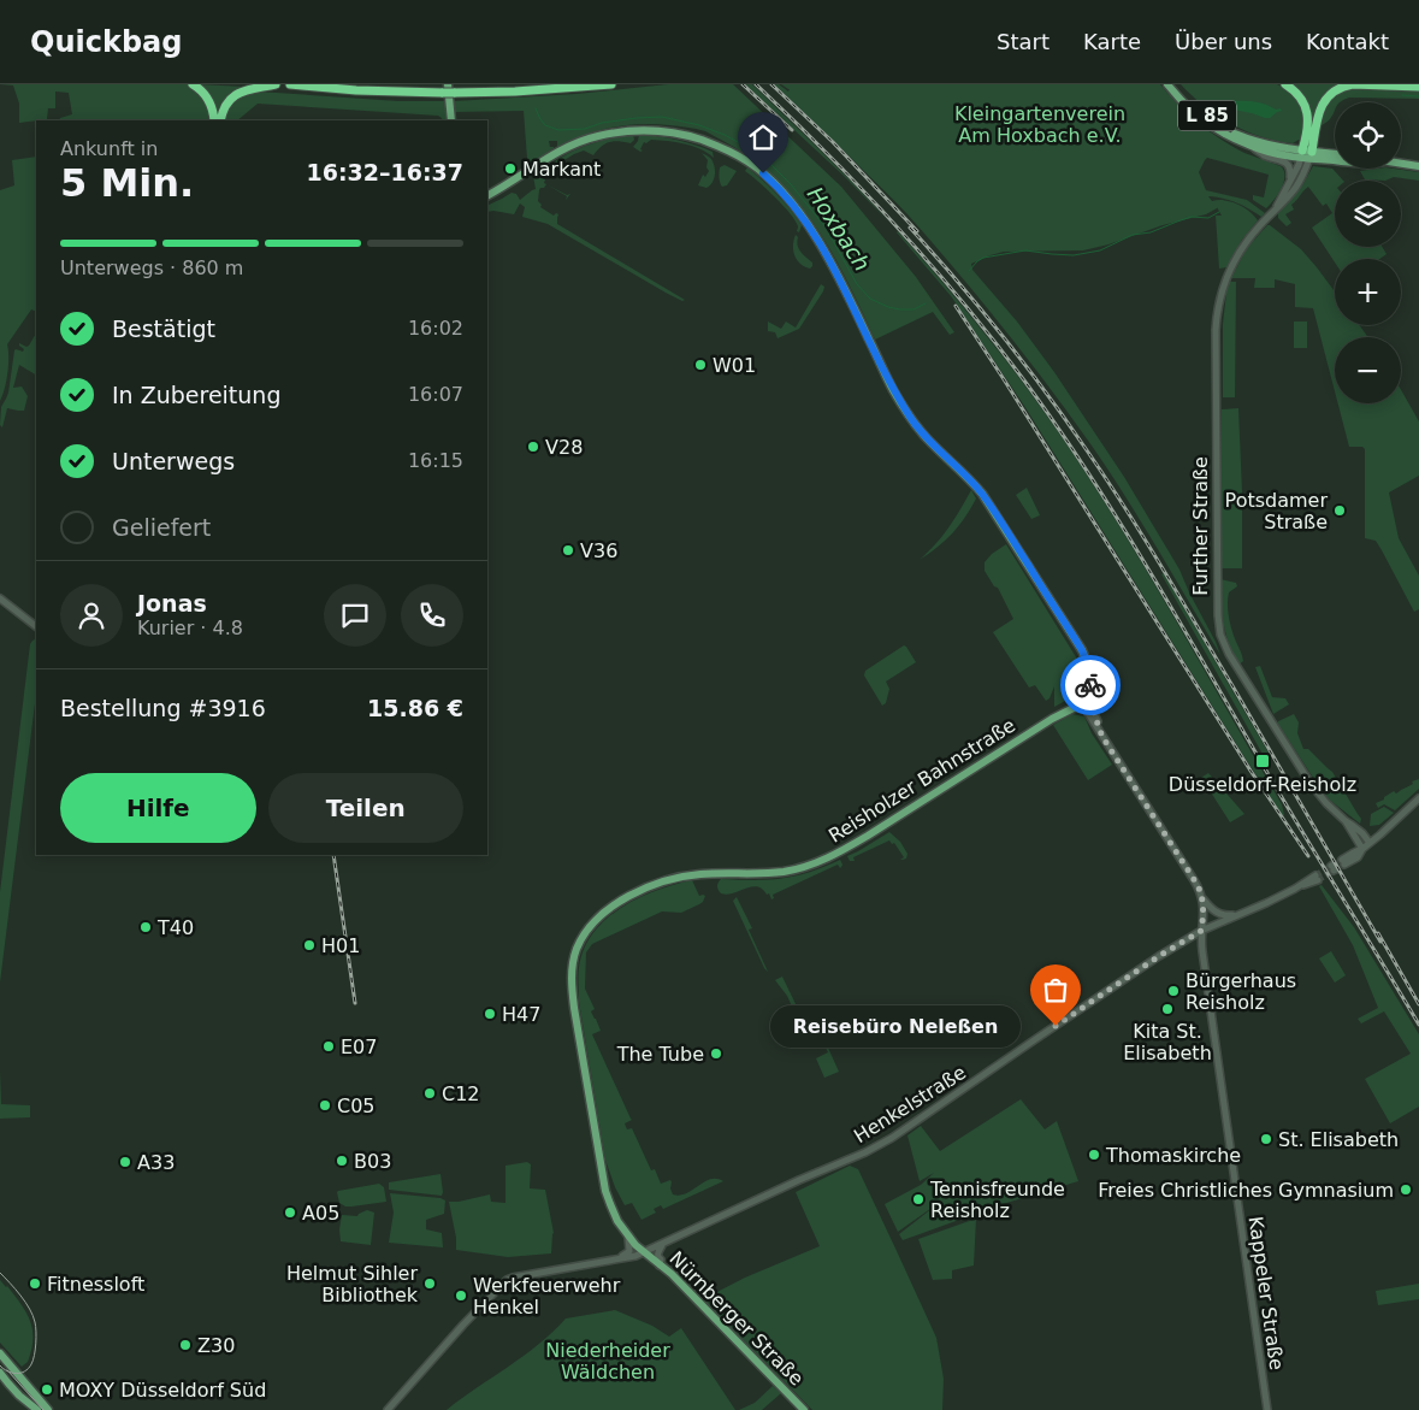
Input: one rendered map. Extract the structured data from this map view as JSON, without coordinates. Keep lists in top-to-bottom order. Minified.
{"streets":{"main road":["L 85","Reisholzer Bahnstraße","Nürnberger Straße"],"street":["Further Straße","Henkelstraße","Kappeler Straße"]},"crossings":[["L 85","Further Straße"],["Reisholzer Bahnstraße","Henkelstraße"],["Reisholzer Bahnstraße","Nürnberger Straße"],["Henkelstraße","Kappeler Straße"],["Henkelstraße","Nürnberger Straße"]],"water":["Hoxbach"],"parks":["Kleingartenverein Am Hoxbach e.V.","Niederheider Wäldchen"],"places":{"other":["Markant","W01","V28","Potsdamer Straße","V36","T40","H01","Bürgerhaus Reisholz","Kita St. Elisabeth","H47","Reisebüro Neleßen","E07","The Tube","C12","C05","St. Elisabeth","Thomaskirche","B03","A33","Freies Christliches Gymnasium","Tennisfreunde Reisholz","A05","Fitnessloft","Helmut Sihler Bibliothek","Werkfeuerwehr Henkel","Z30","MOXY Düsseldorf Süd"],"transit":["Düsseldorf-Reisholz"]},"page":{"header":"Quickbag","nav":["Start","Karte","Über uns","Kontakt"],"map_buttons":["+","−"],"heading":["5 Min.","Ankunft in","16:32–16:37"],"panel":["Jonas","Kurier · 4.8","Bestellung #3916","15.86 €"],"bar":"Unterwegs · 860 m","list":[["Bestätigt","16:02"],["In Zubereitung","16:07"],["Unterwegs","16:15"],"Geliefert"],"buttons":["Hilfe","Teilen"],"bubble":"Reisebüro Neleßen"}}
